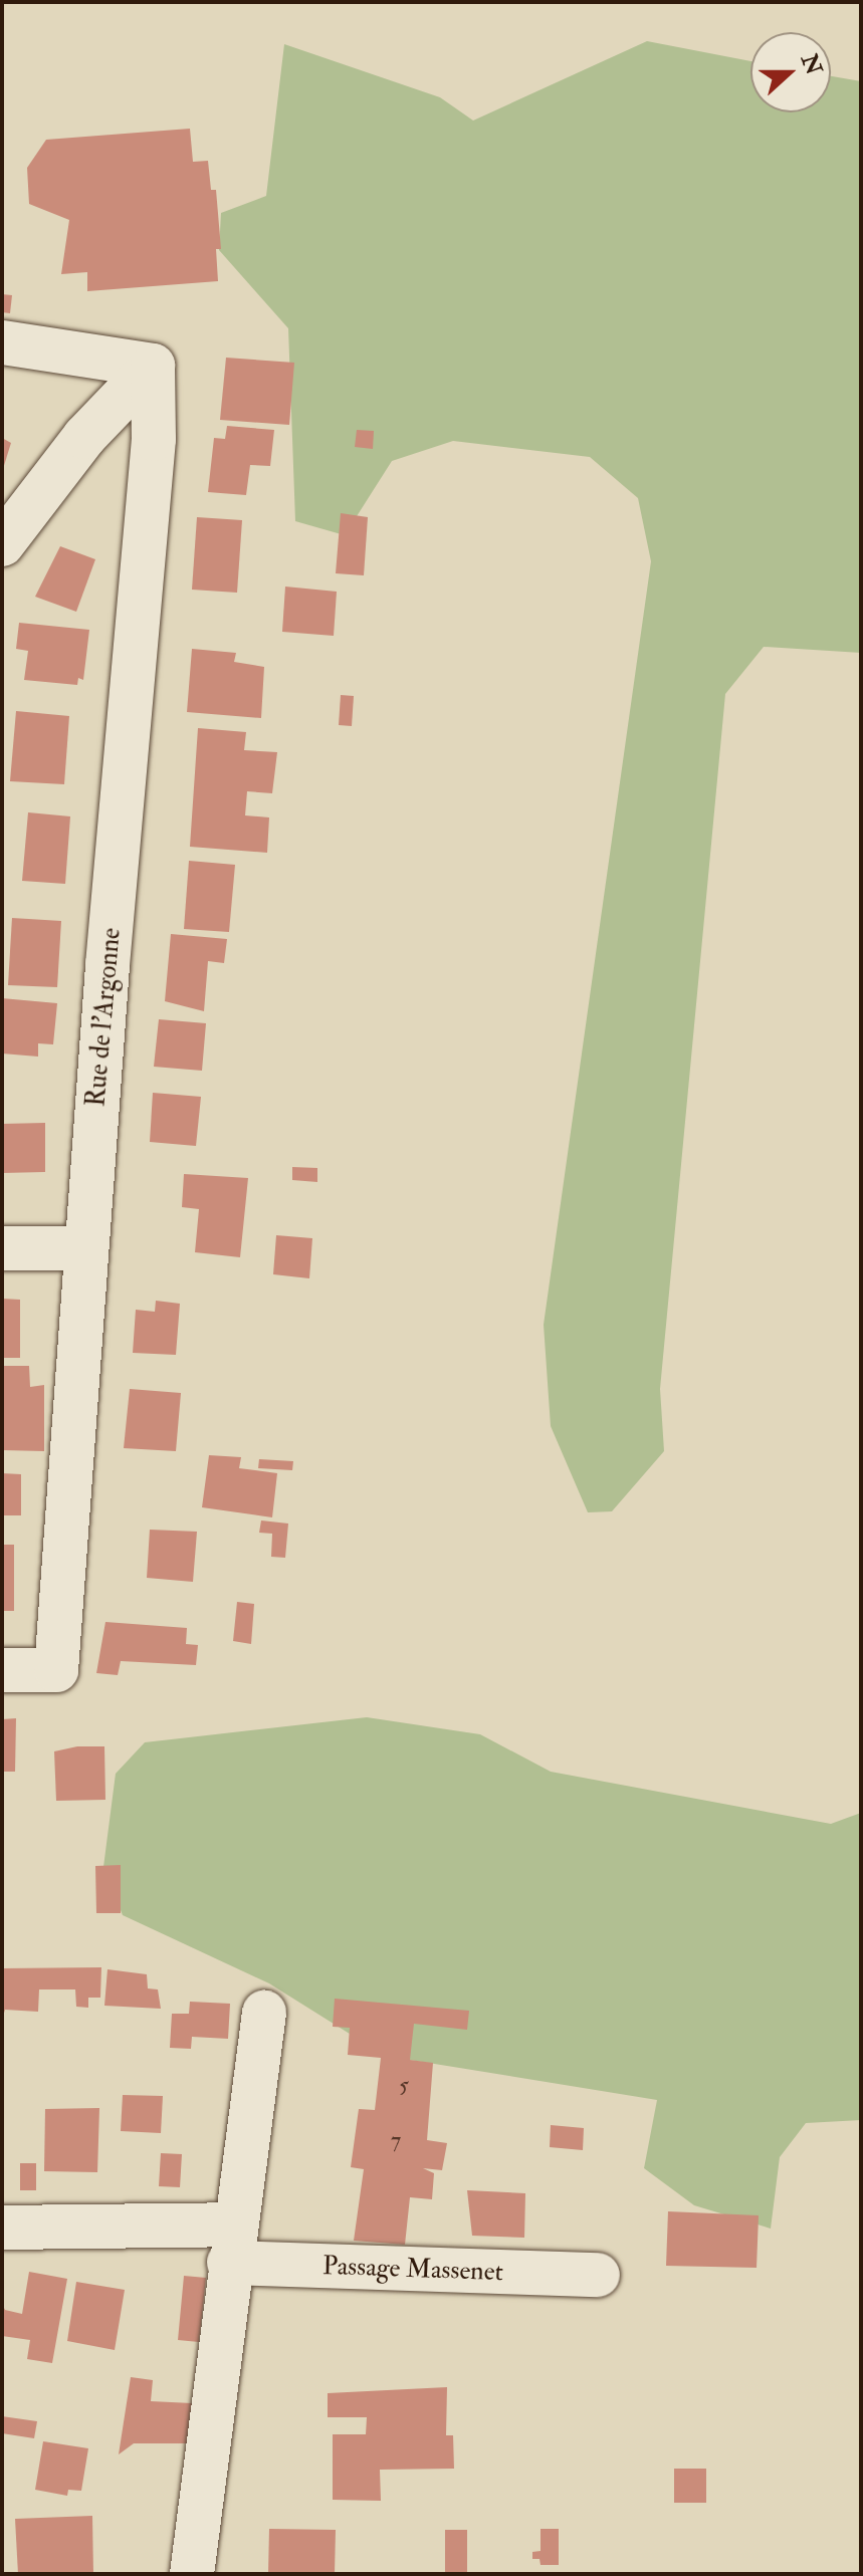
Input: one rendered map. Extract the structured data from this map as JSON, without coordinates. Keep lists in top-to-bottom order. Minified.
{"streets":{"street":["Rue de l'Argonne","Passage Massenet"]},"house_numbers":["5","7"],"north":"right"}
